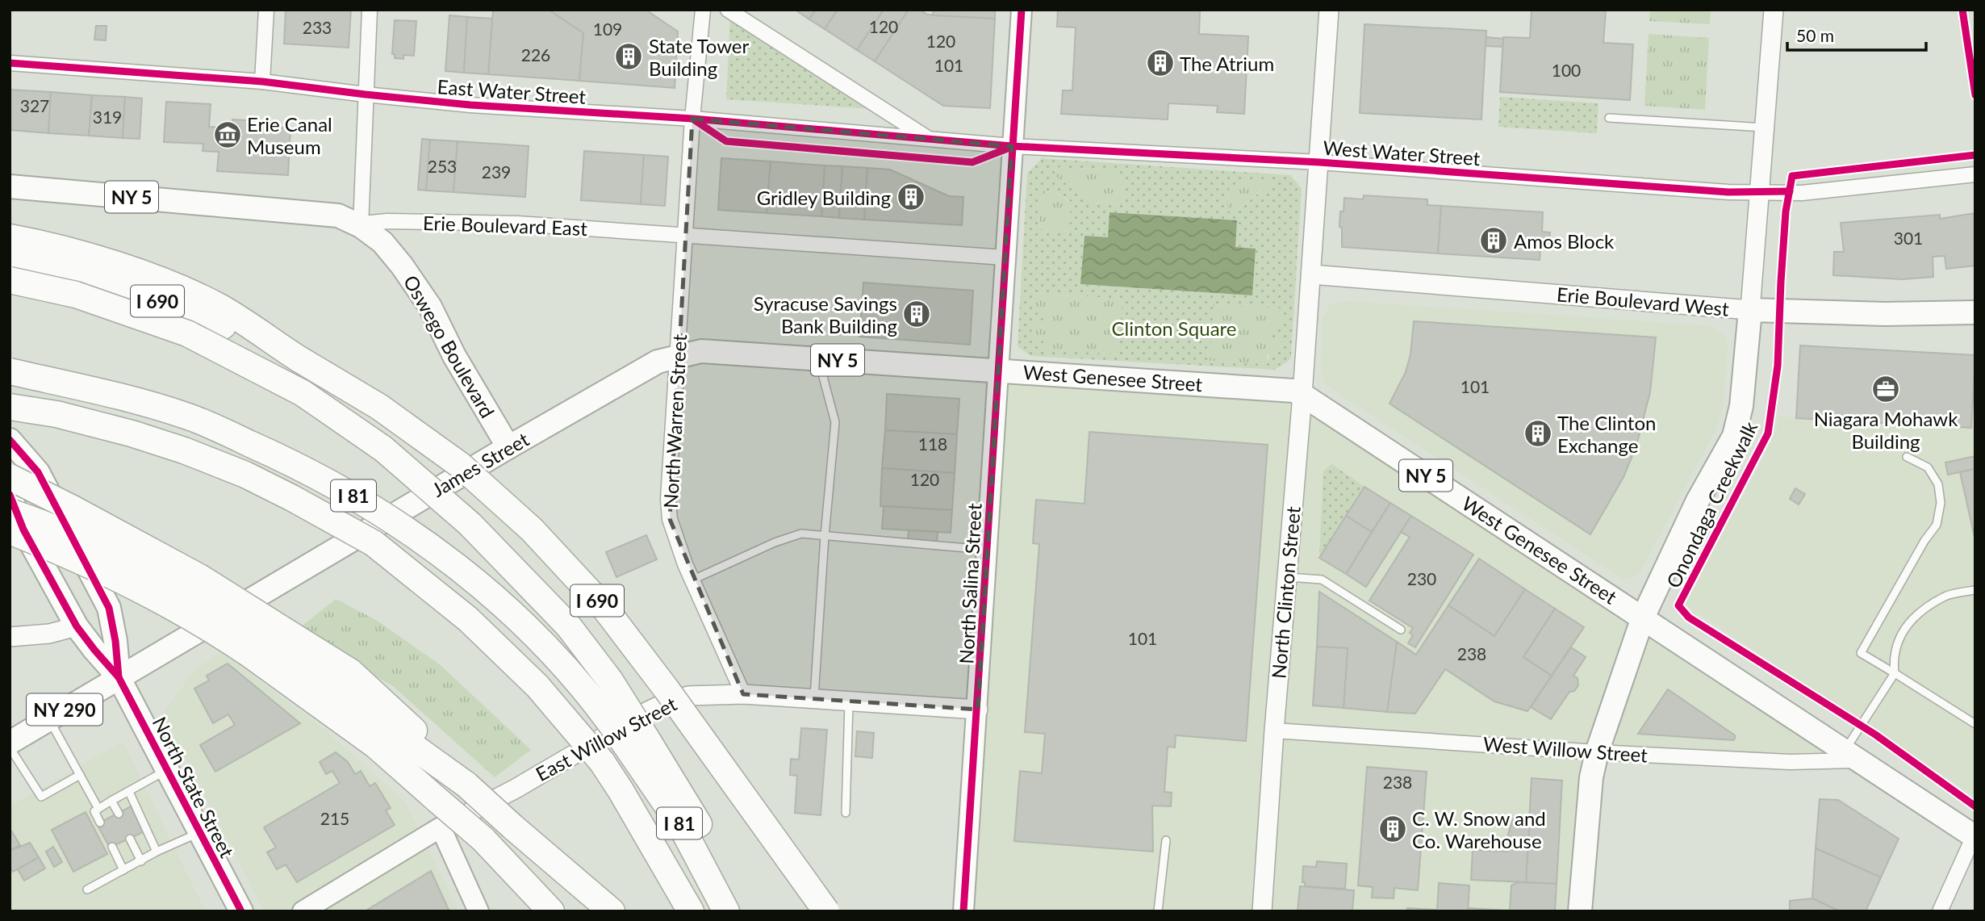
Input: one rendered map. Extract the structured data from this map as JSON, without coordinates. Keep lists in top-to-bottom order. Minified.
{"streets":{"highway":["I 690","I 81"],"main road":["NY 5","Erie Boulevard West","Oswego Boulevard","West Genesee Street","James Street","North Salina Street","NY 290","East Willow Street","North State Street"],"street":["East Water Street","West Water Street","Erie Boulevard East","North Warren Street","North Clinton Street","West Willow Street"],"cycle path":["Onondaga Creekwalk"]},"crossings":[["East Water Street","West Water Street"],["East Water Street","North Warren Street"],["East Water Street","North Salina Street"],["West Water Street","North Salina Street"],["West Water Street","North Clinton Street"],["NY 5","Erie Boulevard East"],["NY 5","Oswego Boulevard"],["Erie Boulevard East","Oswego Boulevard"],["Erie Boulevard East","North Warren Street"],["Erie Boulevard East","North Salina Street"],["Erie Boulevard West","North Clinton Street"],["Oswego Boulevard","James Street"],["West Genesee Street","James Street"],["West Genesee Street","North Salina Street"],["West Genesee Street","North Clinton Street"],["West Genesee Street","West Willow Street"],["North Warren Street","James Street"],["North Warren Street","East Willow Street"],["James Street","North Salina Street"],["James Street","North State Street"],["North Salina Street","East Willow Street"],["North Clinton Street","West Willow Street"]],"parks":["Clinton Square"],"places":{"building":["State Tower Building","The Atrium","Gridley Building","Amos Block","Syracuse Savings Bank Building","The Clinton Exchange","C. W. Snow and Co. Warehouse"],"museum":["Erie Canal Museum"],"office":["Niagara Mohawk Building"]},"house_numbers":["120","233","109","120","226","101","100","327","319","253","239","301","101","118","120","230","101","238","238","215"],"scale_bar":"50 m"}
